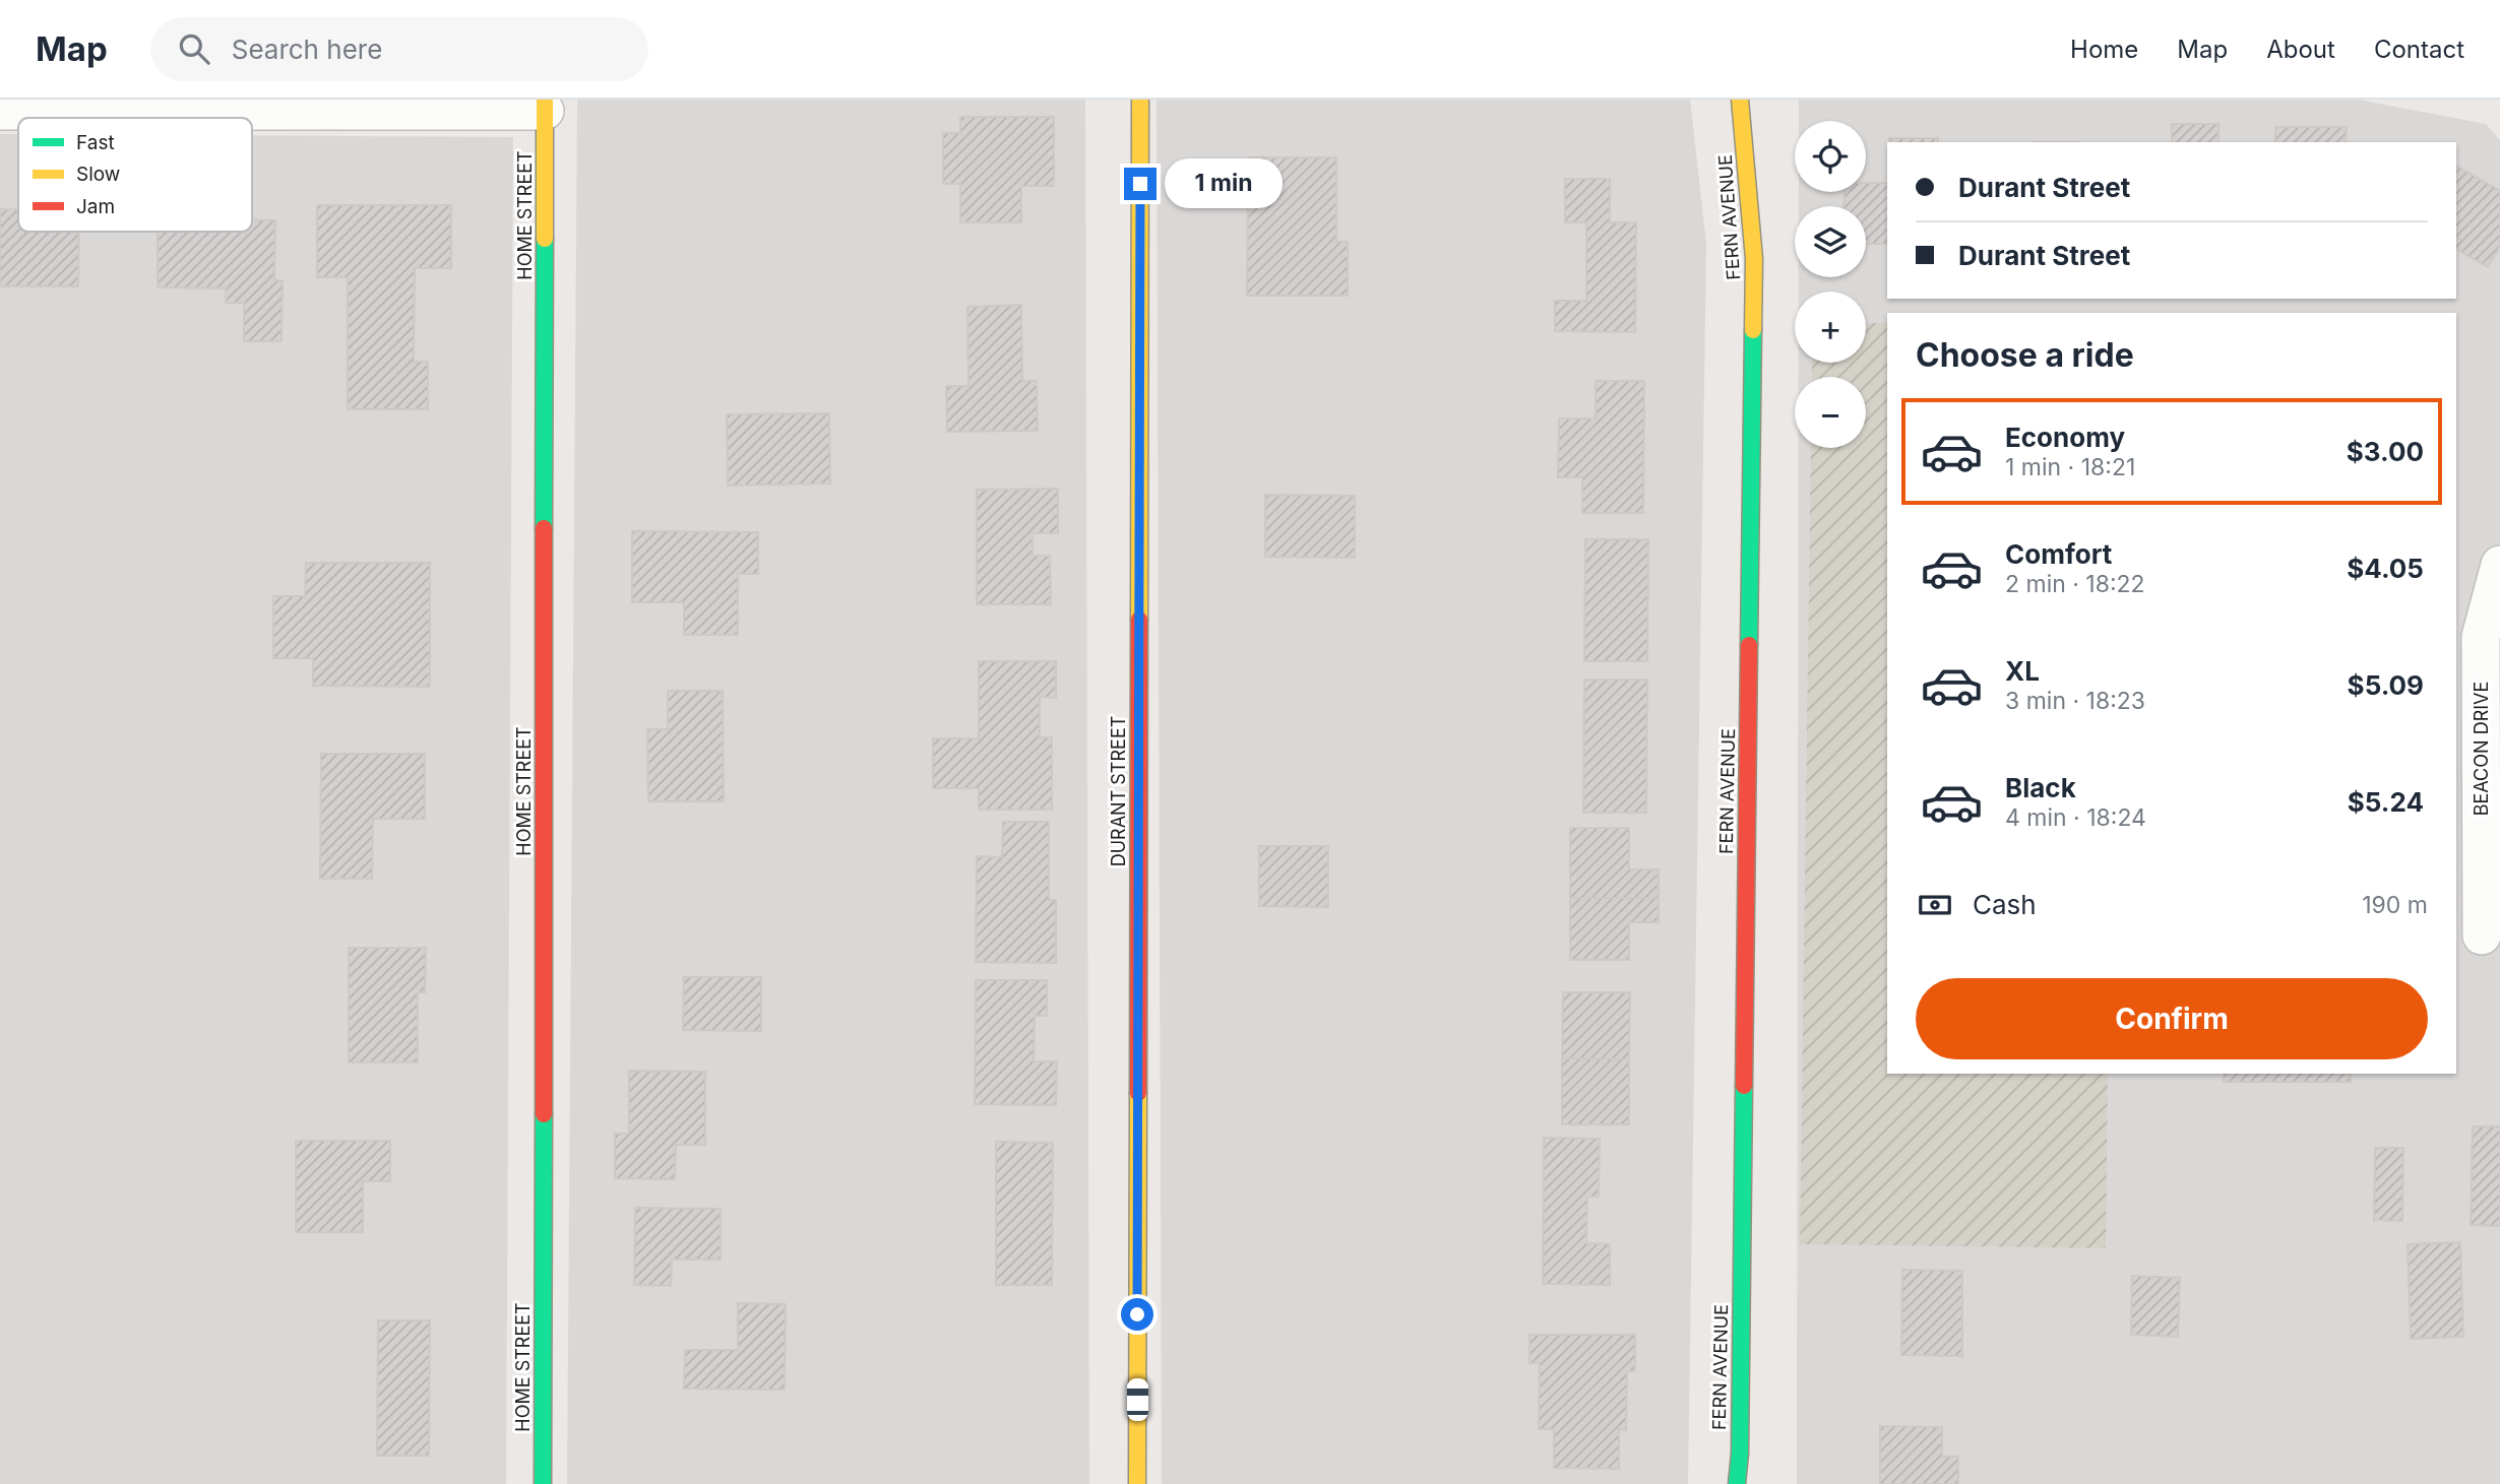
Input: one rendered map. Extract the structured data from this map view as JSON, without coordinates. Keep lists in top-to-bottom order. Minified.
{"streets":{"street":["HOME STREET","FERN AVENUE","BEACON DRIVE","DURANT STREET"]},"legend":["Fast","Slow","Jam"],"page":{"header":"Map","search":"Search here","nav":["Home","Map","About","Contact"],"map_buttons":["+","−"],"banner":["Durant Street","Durant Street"],"bubble":"1 min","heading":"Choose a ride","list":[{"name":"Economy","note":"1 min · 18:21","value":"$3.00"},{"name":"Comfort","note":"2 min · 18:22","value":"$4.05"},{"name":"XL","note":"3 min · 18:23","value":"$5.09"},{"name":"Black","note":"4 min · 18:24","value":"$5.24"}],"pay":["Cash","190 m"],"buttons":"Confirm"}}
